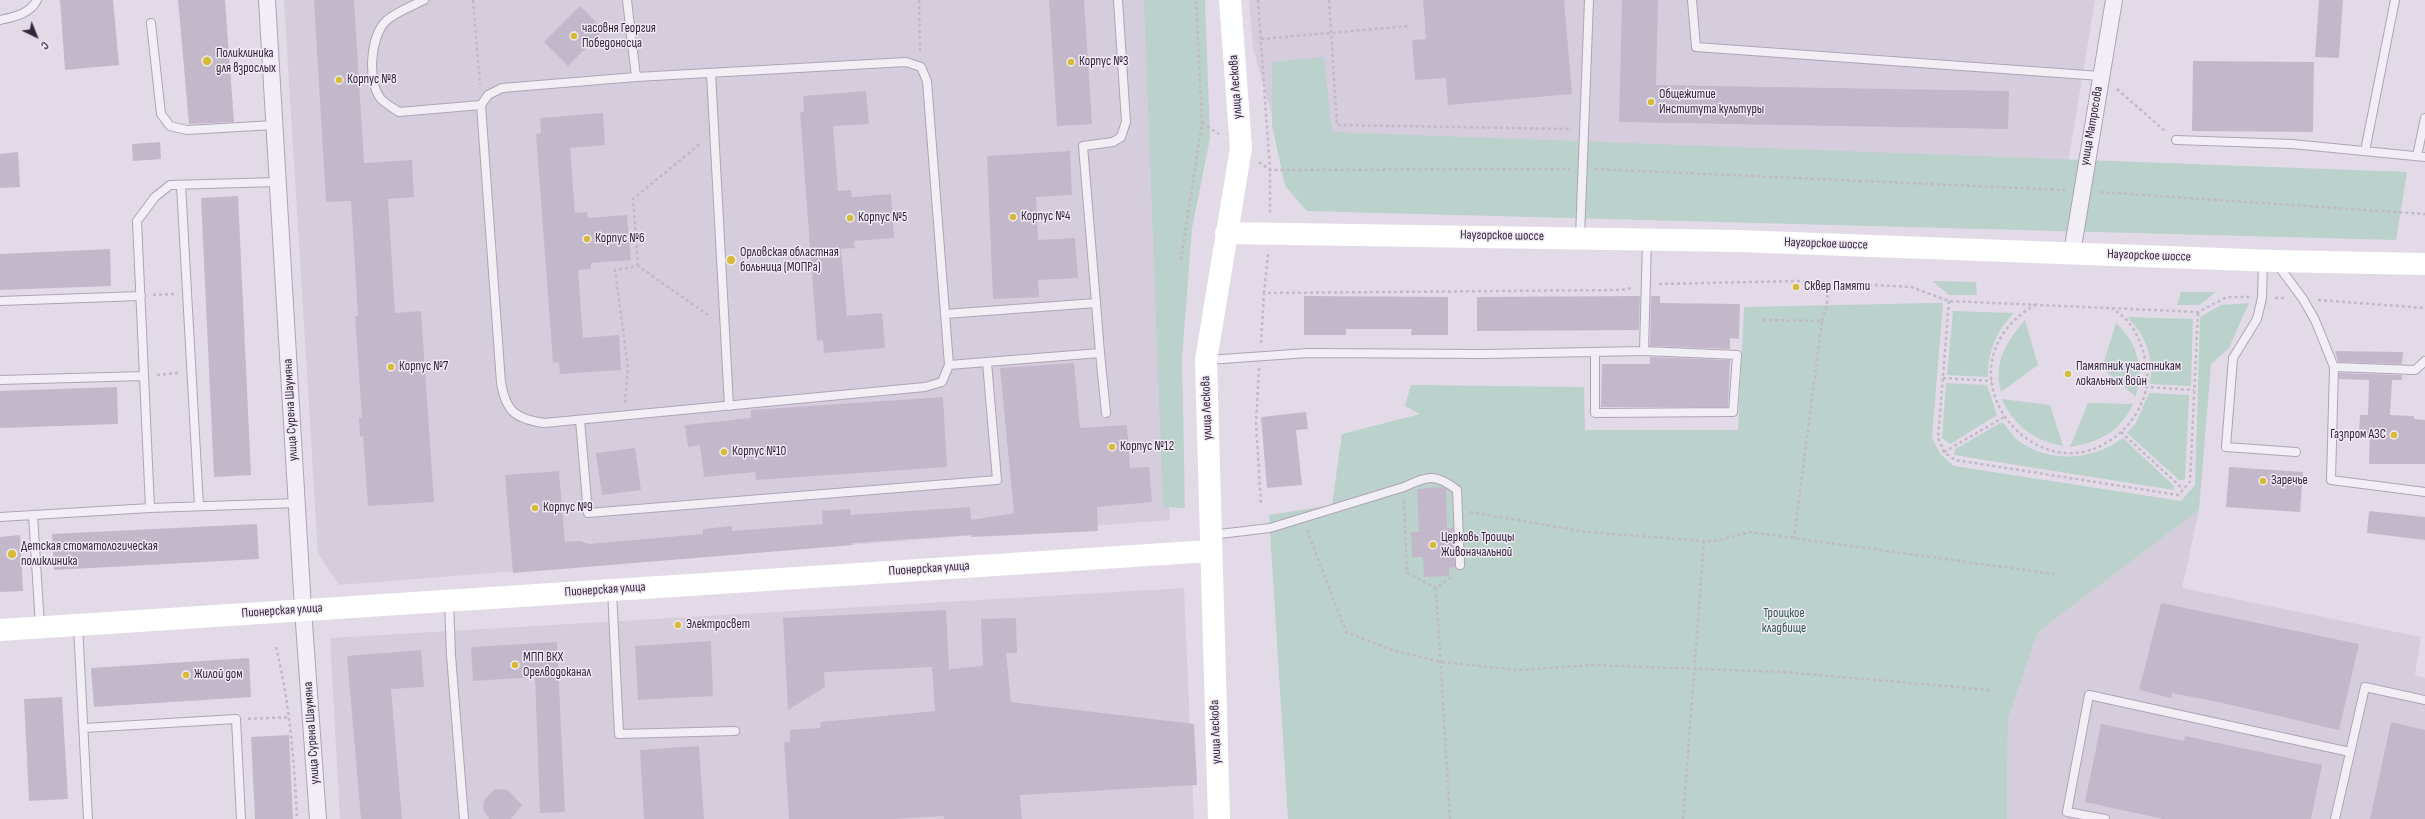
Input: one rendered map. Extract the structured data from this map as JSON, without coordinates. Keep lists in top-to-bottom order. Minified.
{"streets":{"main road":["улица Лескова","Наугорское шоссе","Пионерская улица"],"street":["улица Матросова","улица Сурена Шаумяна"]},"crossings":[["улица Лескова","Наугорское шоссе"],["улица Лескова","Пионерская улица"],["улица Матросова","Наугорское шоссе"],["улица Сурена Шаумяна","Пионерская улица"]],"parks":["Троицкое кладбище"],"places":["часовня Георгия Победоносца","Поликлиника для взрослых","Корпус №3","Корпус №8","Общежитие Института культуры","Корпус №4","Корпус №5","Корпус №6","Орловская областная больница (МОПРа)","Сквер Памяти","Корпус №7","Памятник участникам локальных войн","Газпром АЗС","Корпус №12","Корпус №10","Заречье","Корпус №9","Церковь Троицы Живоначальной","Детская стоматологическая поликлиника","Электросвет","МПП ВКХ Орелводоканал","Жилой дом"],"north":"bottom right"}
